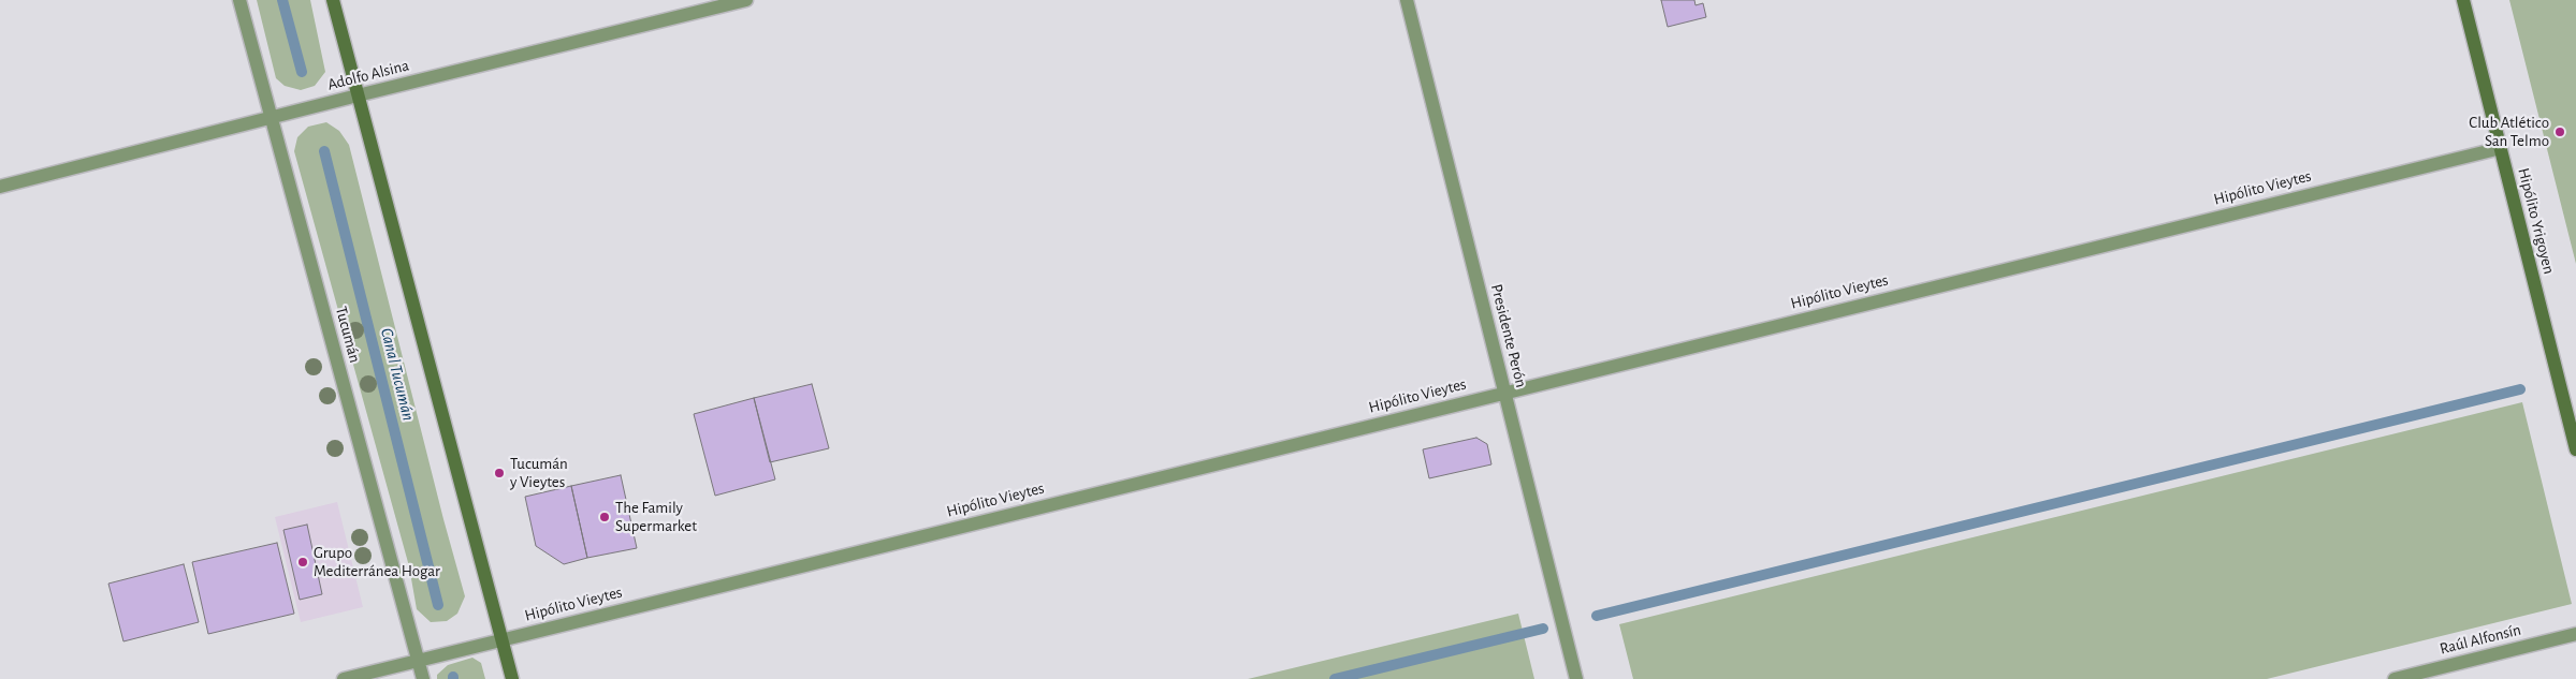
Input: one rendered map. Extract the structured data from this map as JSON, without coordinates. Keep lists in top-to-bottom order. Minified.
{"streets":{"main road":["Hipólito Yrigoyen"],"street":["Adolfo Alsina","Hipólito Vieytes","Tucumán","Presidente Perón","Raúl Alfonsín"]},"crossings":[["Adolfo Alsina","Tucumán"],["Hipólito Vieytes","Hipólito Yrigoyen"],["Hipólito Vieytes","Tucumán"],["Hipólito Vieytes","Presidente Perón"]],"water":["Canal Tucumán"],"places":["Club Atlético San Telmo","Tucumán y Vieytes","The Family Supermarket","Grupo Mediterránea Hogar"]}
